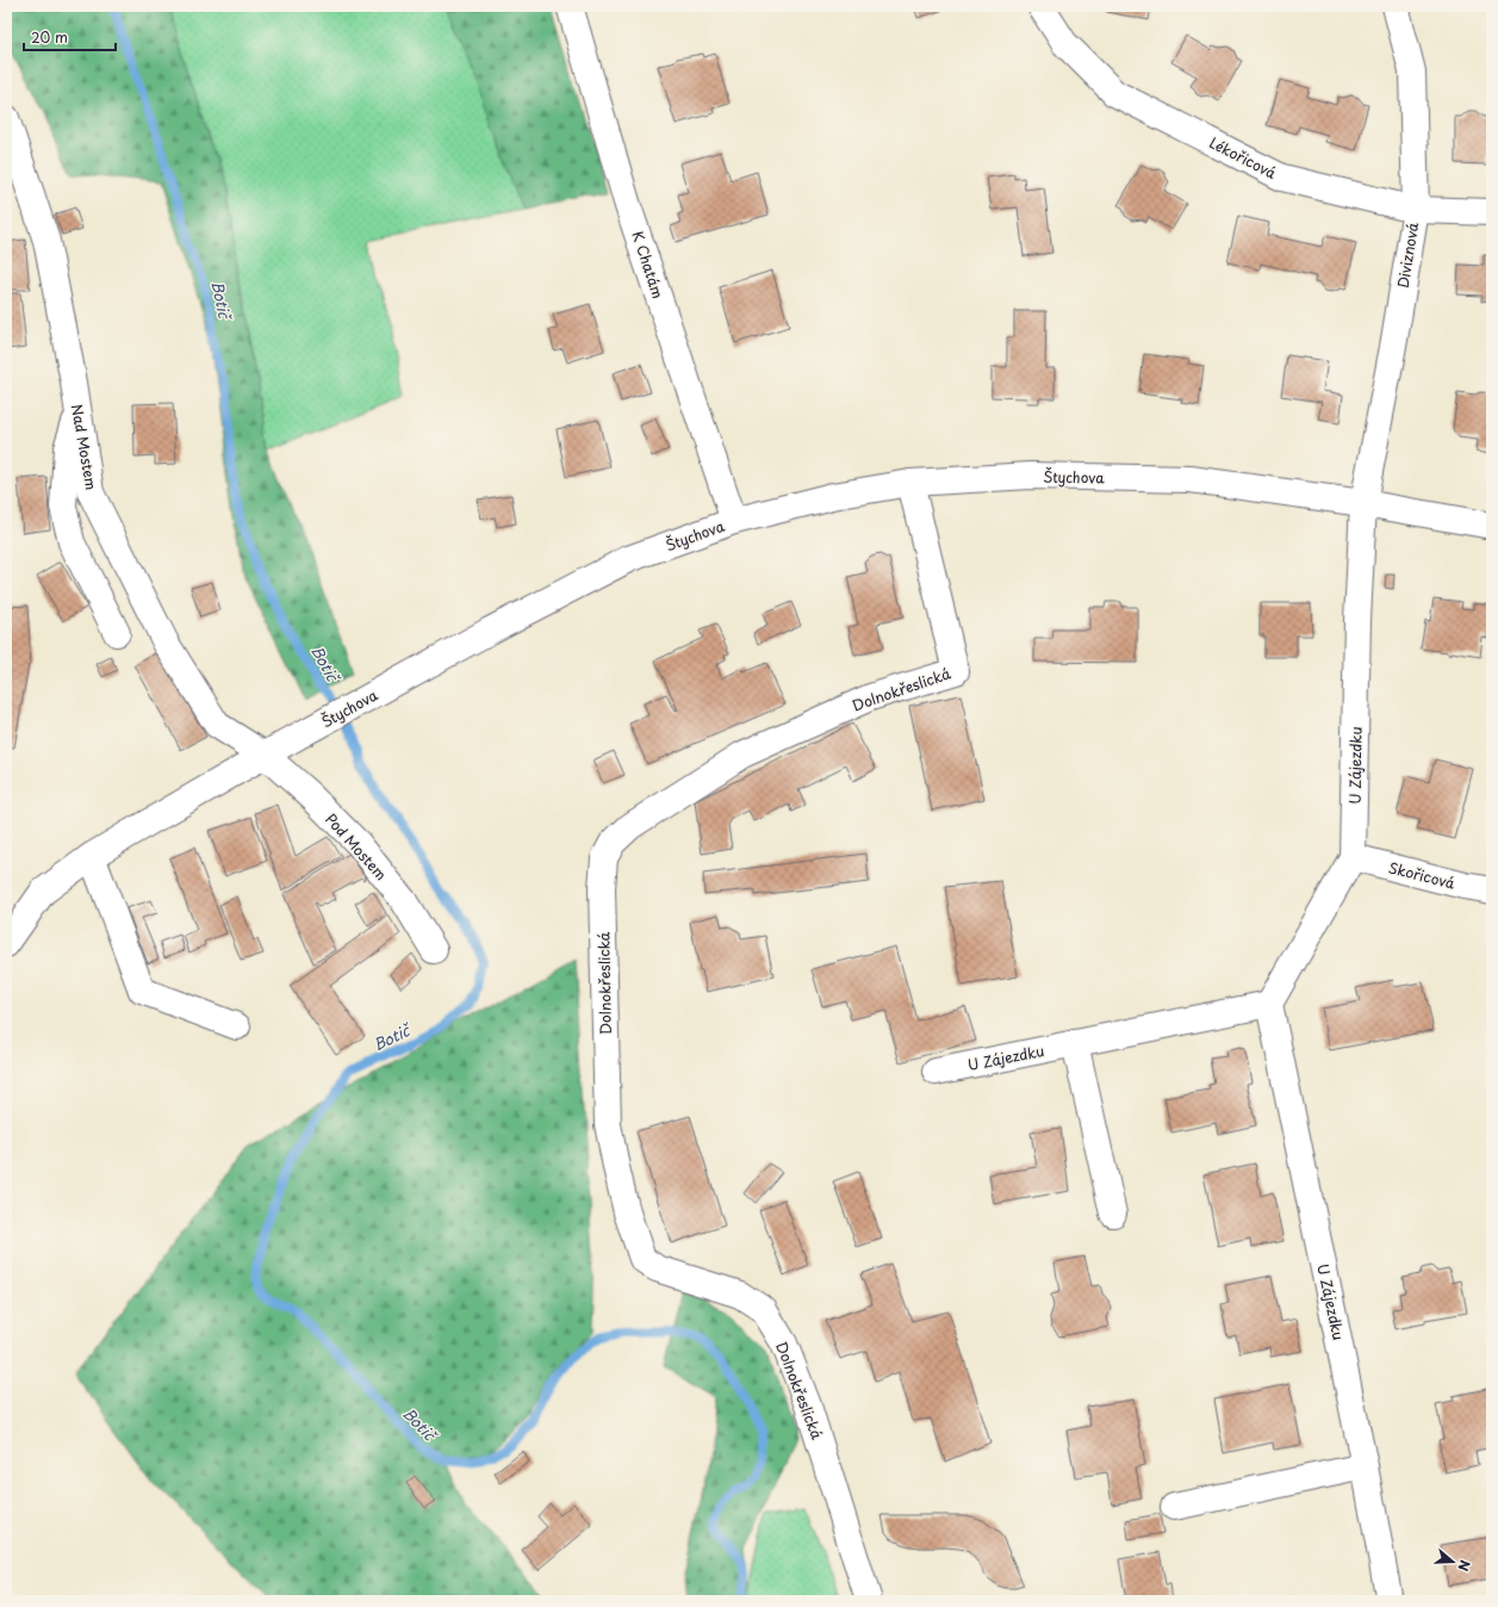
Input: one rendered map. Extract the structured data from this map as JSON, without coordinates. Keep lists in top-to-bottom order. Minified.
{"streets":{"street":["Lékořicová","Diviznová","K Chatám","Nad Mostem","Štychova","Dolnokřeslická","U Zájezdku","Pod Mostem","Skořicová"]},"crossings":[["Lékořicová","Diviznová"],["Diviznová","Štychova"],["Diviznová","U Zájezdku"],["K Chatám","Štychova"],["Nad Mostem","Štychova"],["Nad Mostem","Pod Mostem"],["Štychova","Dolnokřeslická"],["Štychova","U Zájezdku"],["Štychova","Pod Mostem"],["U Zájezdku","Skořicová"]],"water":["Botič"],"scale_bar":"20 m","north":"right"}
